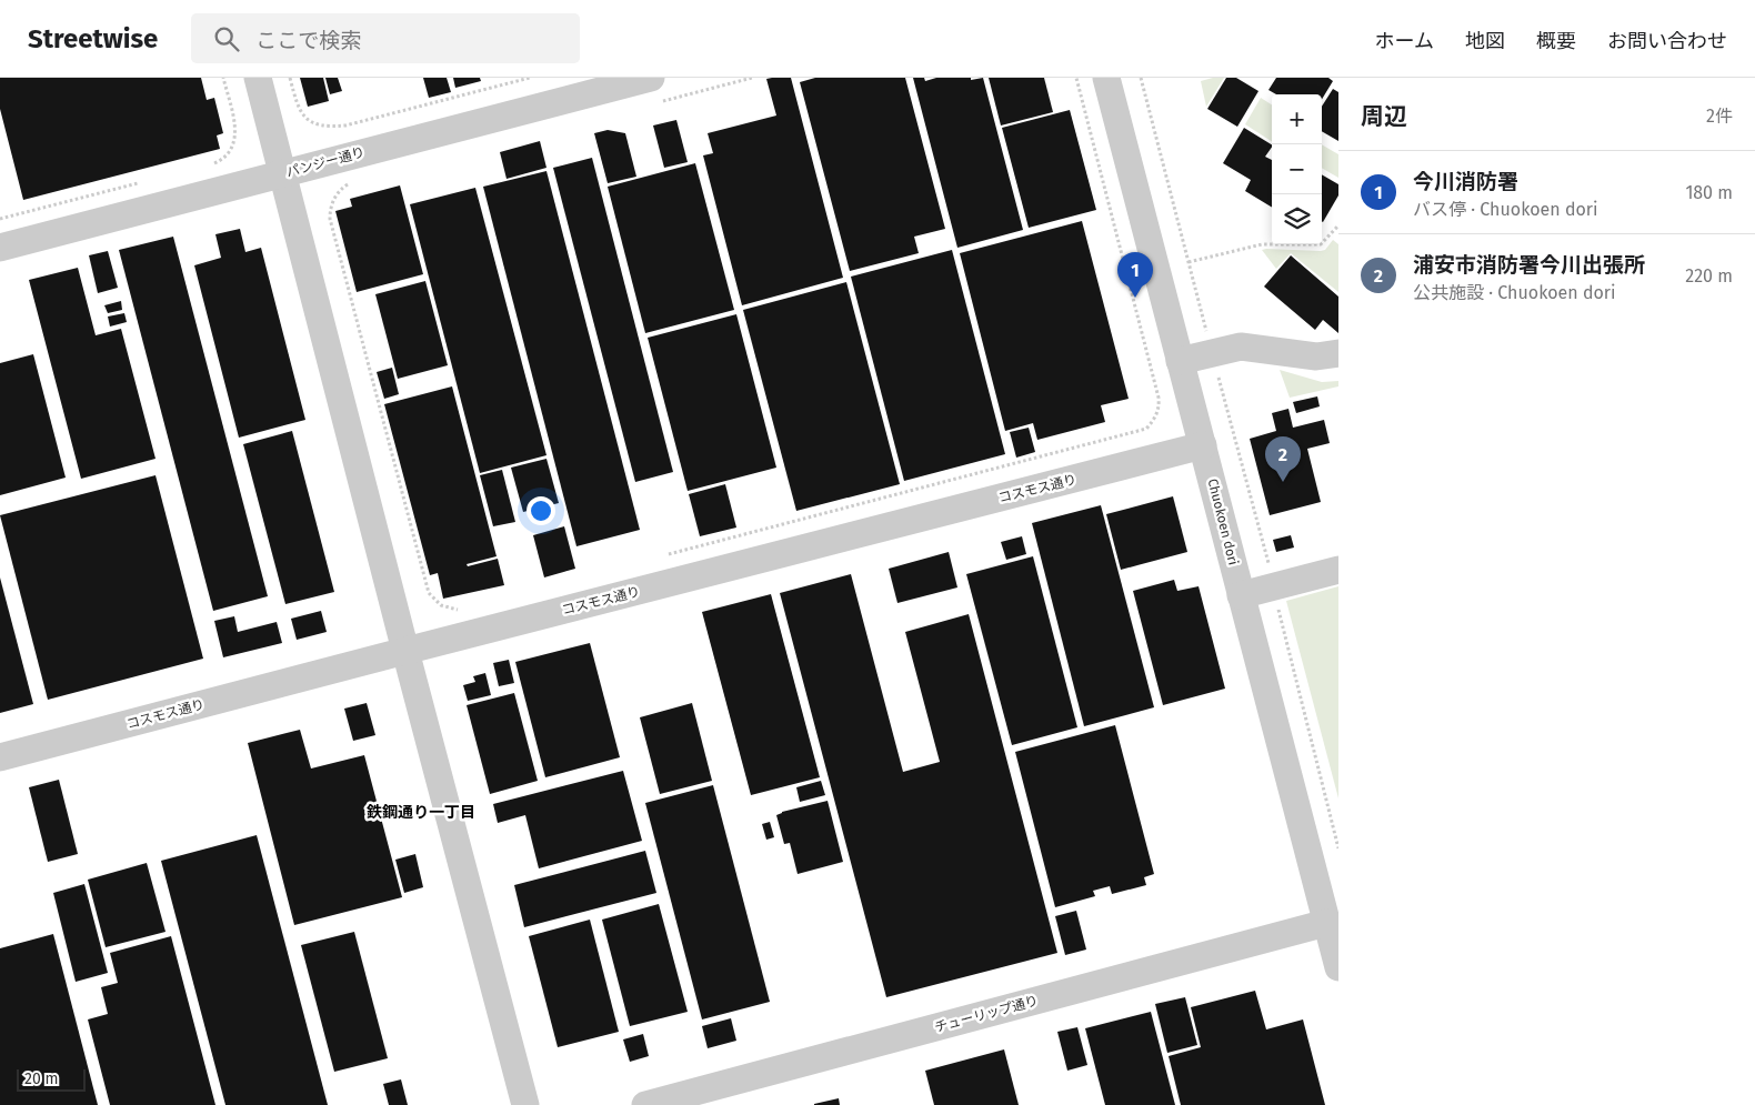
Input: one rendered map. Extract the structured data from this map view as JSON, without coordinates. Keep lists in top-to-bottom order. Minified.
{"streets":{"street":["パンジー通り","コスモス通り","Chuokoen dori","チューリップ通り"]},"crossings":[["コスモス通り","Chuokoen dori"],["Chuokoen dori","チューリップ通り"]],"districts":["鉄鋼通り一丁目"],"scale_bar":"20 m","page":{"header":"Streetwise","search":"ここで検索","nav":["ホーム","地図","概要","お問い合わせ"],"heading":["周辺","2件"],"map_buttons":["+","−"],"list":[{"mark":"1","name":"今川消防署","note":"バス停 · Chuokoen dori","value":"180 m"},{"mark":"2","name":"浦安市消防署今川出張所","note":"公共施設 · Chuokoen dori","value":"220 m"}],"pins":["1","2"],"scale":"20 m"}}
